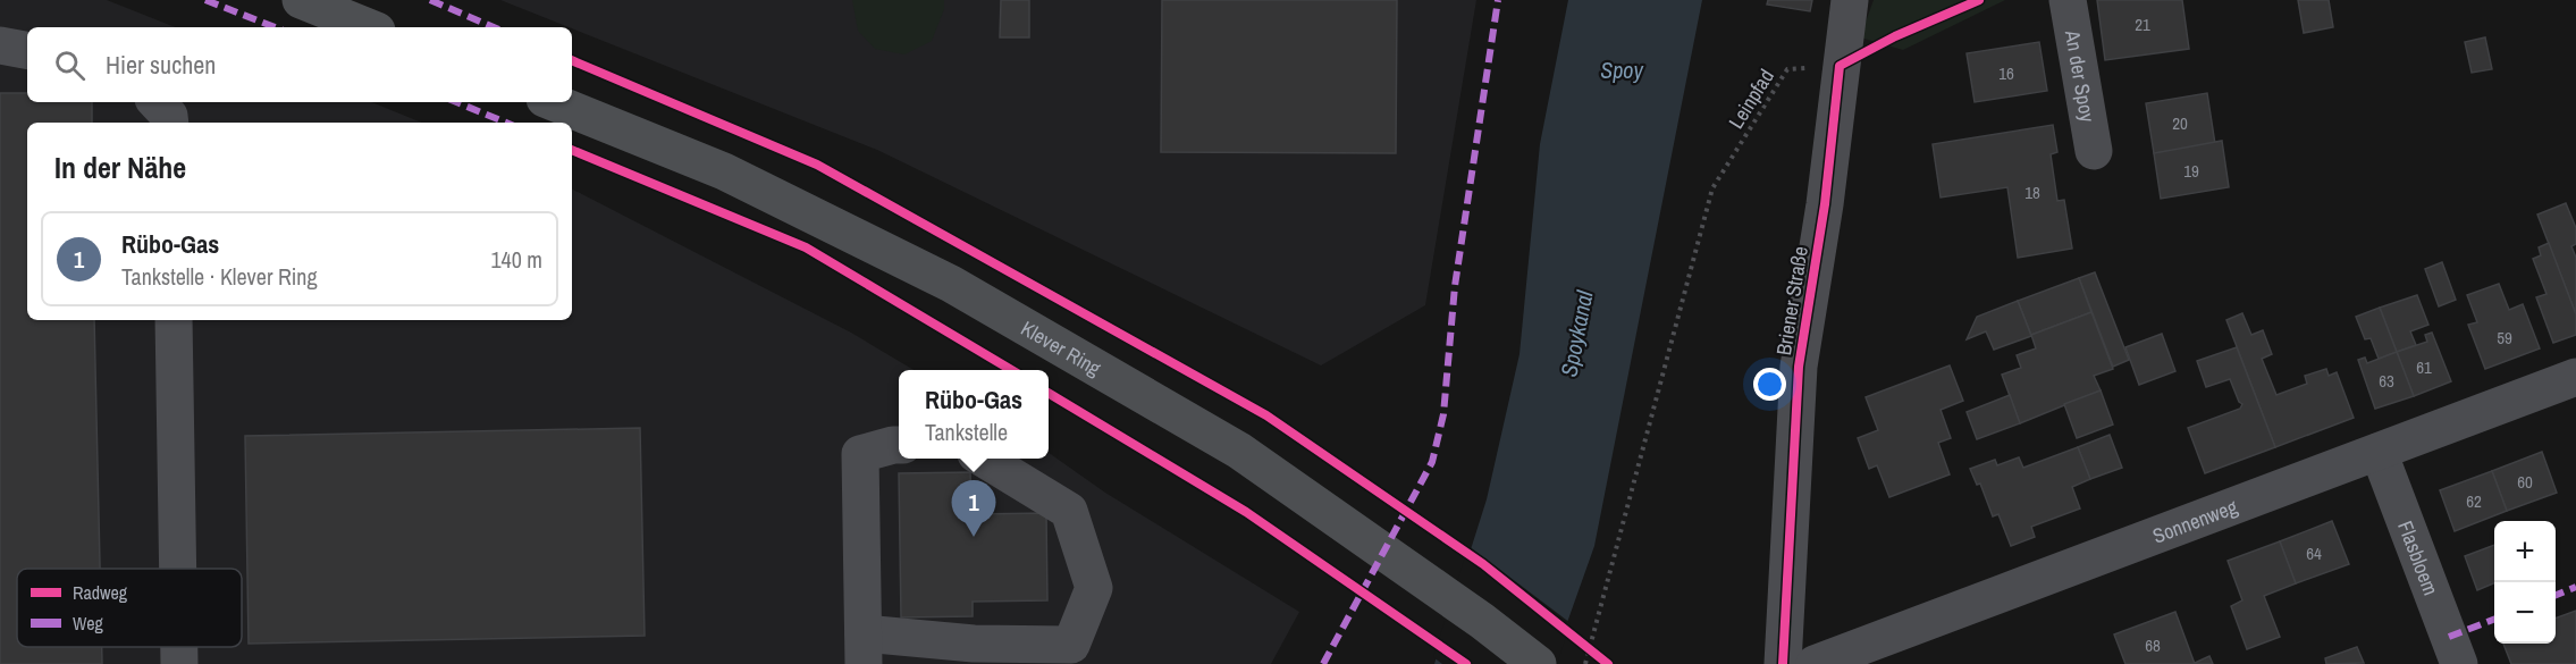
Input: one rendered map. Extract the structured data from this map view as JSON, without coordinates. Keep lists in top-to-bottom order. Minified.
{"streets":{"main road":["Klever Ring"],"street":["An der Spoy","Briener Straße","Sonnenweg","Flasbloem"],"path":["Leinpfad"]},"crossings":[["Leinpfad","Briener Straße"],["Sonnenweg","Flasbloem"]],"water":["Spoy","Spoykanal"],"house_numbers":["21","16","20","19","18","59","61","63","60","62","64","68"],"legend":["Radweg","Weg"],"page":{"search":"Hier suchen","heading":"In der Nähe","list":[{"mark":"1","name":"Rübo-Gas","note":"Tankstelle · Klever Ring","value":"140 m"}],"popup":["Rübo-Gas","Tankstelle"],"pins":"1","map_buttons":["+","−"]}}
